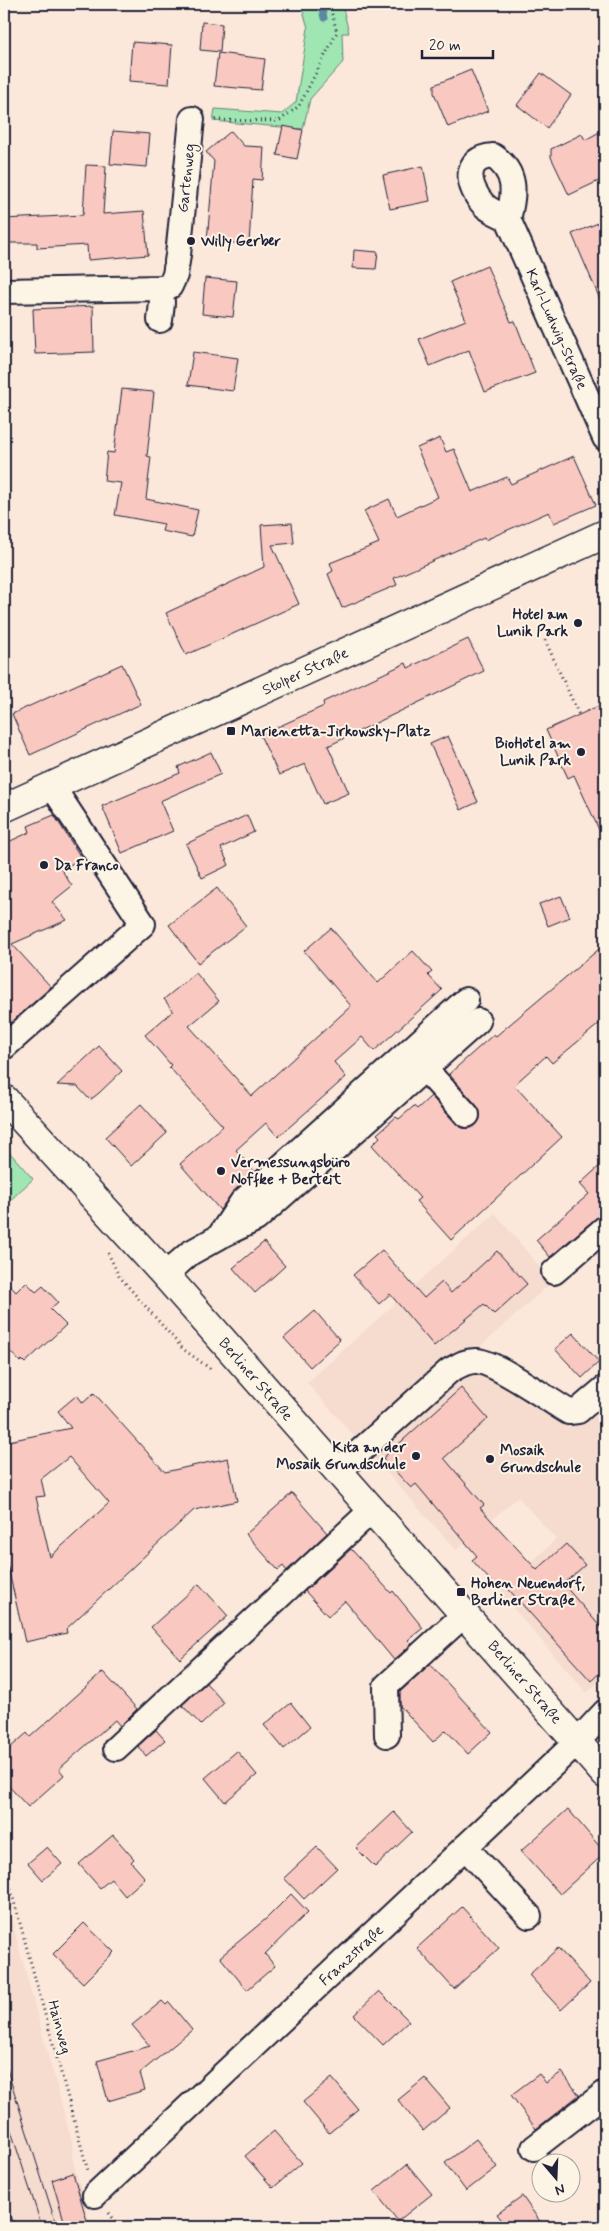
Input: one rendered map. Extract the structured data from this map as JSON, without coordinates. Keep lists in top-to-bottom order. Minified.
{"streets":{"main road":["Stolper Straße","Berliner Straße"],"street":["Gartenweg","Karl-Ludwig-Straße","Franzstraße"],"path":["Hainweg"]},"crossings":[["Berliner Straße","Franzstraße"],["Franzstraße","Hainweg"]],"places":{"other":["Willy Gerber","Hotel am Lunik Park","BioHotel am Lunik Park","Da Franco","Vermessungsbüro Noffke + Berteit","Kita an der Mosaik Grundschule","Mosaik Grundschule"],"transit":["Marienetta-Jirkowsky-Platz","Hohen Neuendorf, Berliner Straße"]},"scale_bar":"20 m","north":"bottom"}
